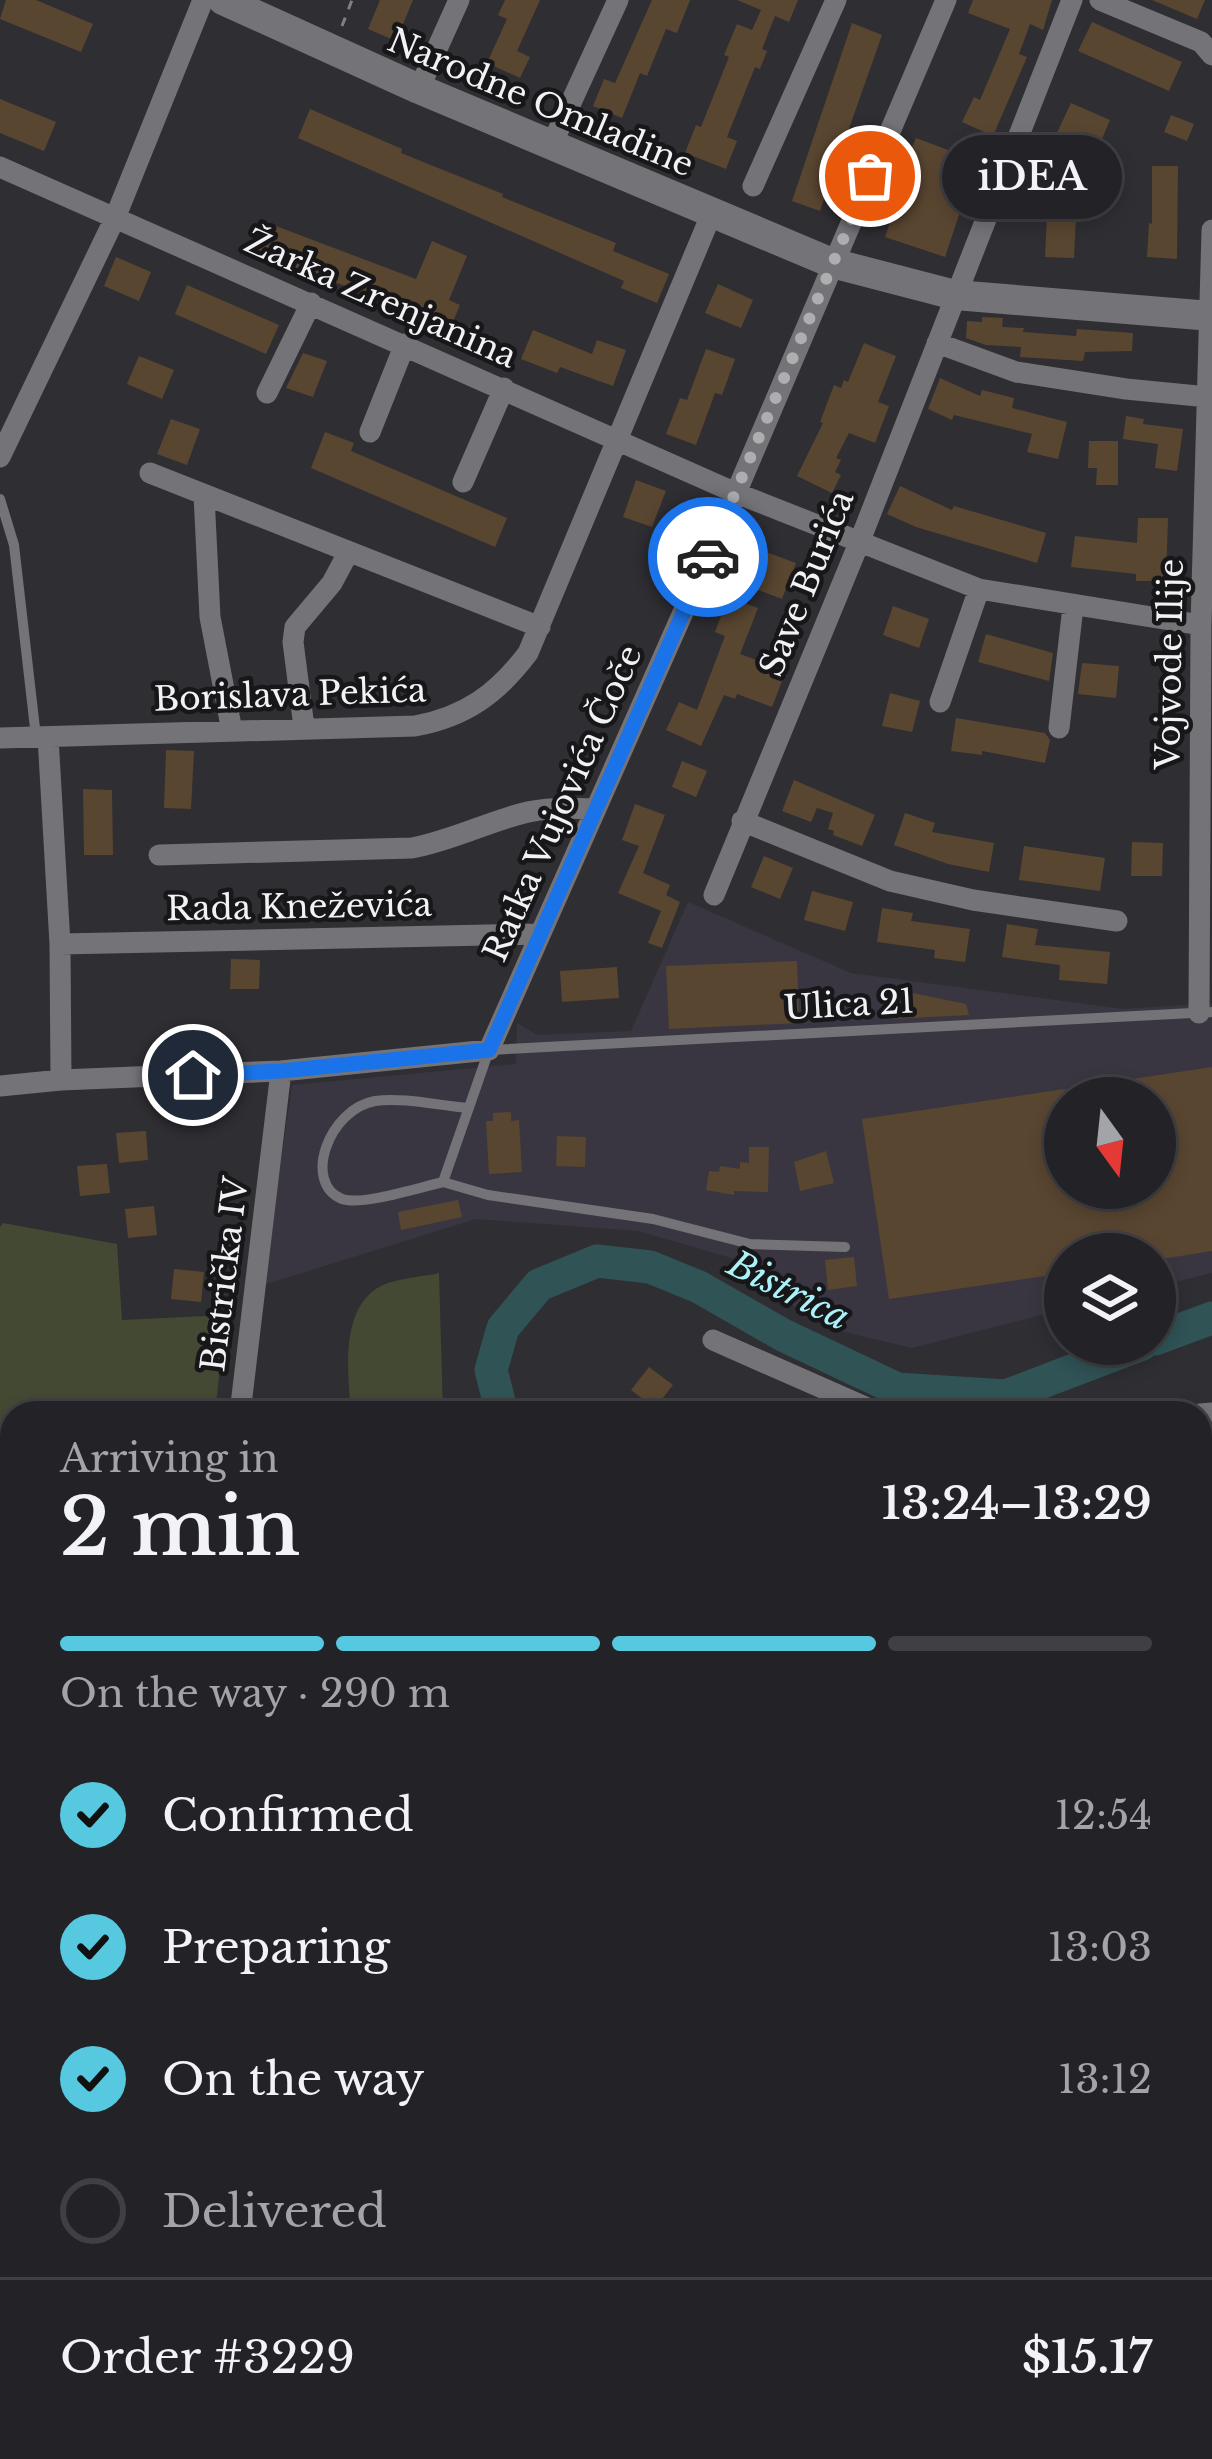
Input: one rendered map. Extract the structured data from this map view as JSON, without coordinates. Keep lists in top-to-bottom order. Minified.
{"streets":{"street":["Narodne Omladine","Žarka Zrenjanina","Save Burića","Vojvode Ilije","Borislava Pekića","Ratka Vujovića Čoče","Rada Kneževića","Bistrička IV"],"lane":["Ulica 21"]},"crossings":[["Narodne Omladine","Save Burića"],["Narodne Omladine","Vojvode Ilije"],["Narodne Omladine","Borislava Pekića"],["Narodne Omladine","Ratka Vujovića Čoče"],["Žarka Zrenjanina","Save Burića"],["Žarka Zrenjanina","Vojvode Ilije"],["Žarka Zrenjanina","Borislava Pekića"],["Žarka Zrenjanina","Ratka Vujovića Čoče"],["Vojvode Ilije","Ulica 21"],["Ratka Vujovića Čoče","Rada Kneževića"],["Ratka Vujovića Čoče","Ulica 21"]],"water":["Bistrica"],"places":["iDEA"],"north":"bottom","page":{"bubble":"iDEA","heading":["2 min","Arriving in","13:24–13:29"],"panel":["Order #3229","$15.17"],"bar":"On the way · 290 m","list":[["Confirmed","12:54"],["Preparing","13:03"],["On the way","13:12"],"Delivered"]}}
